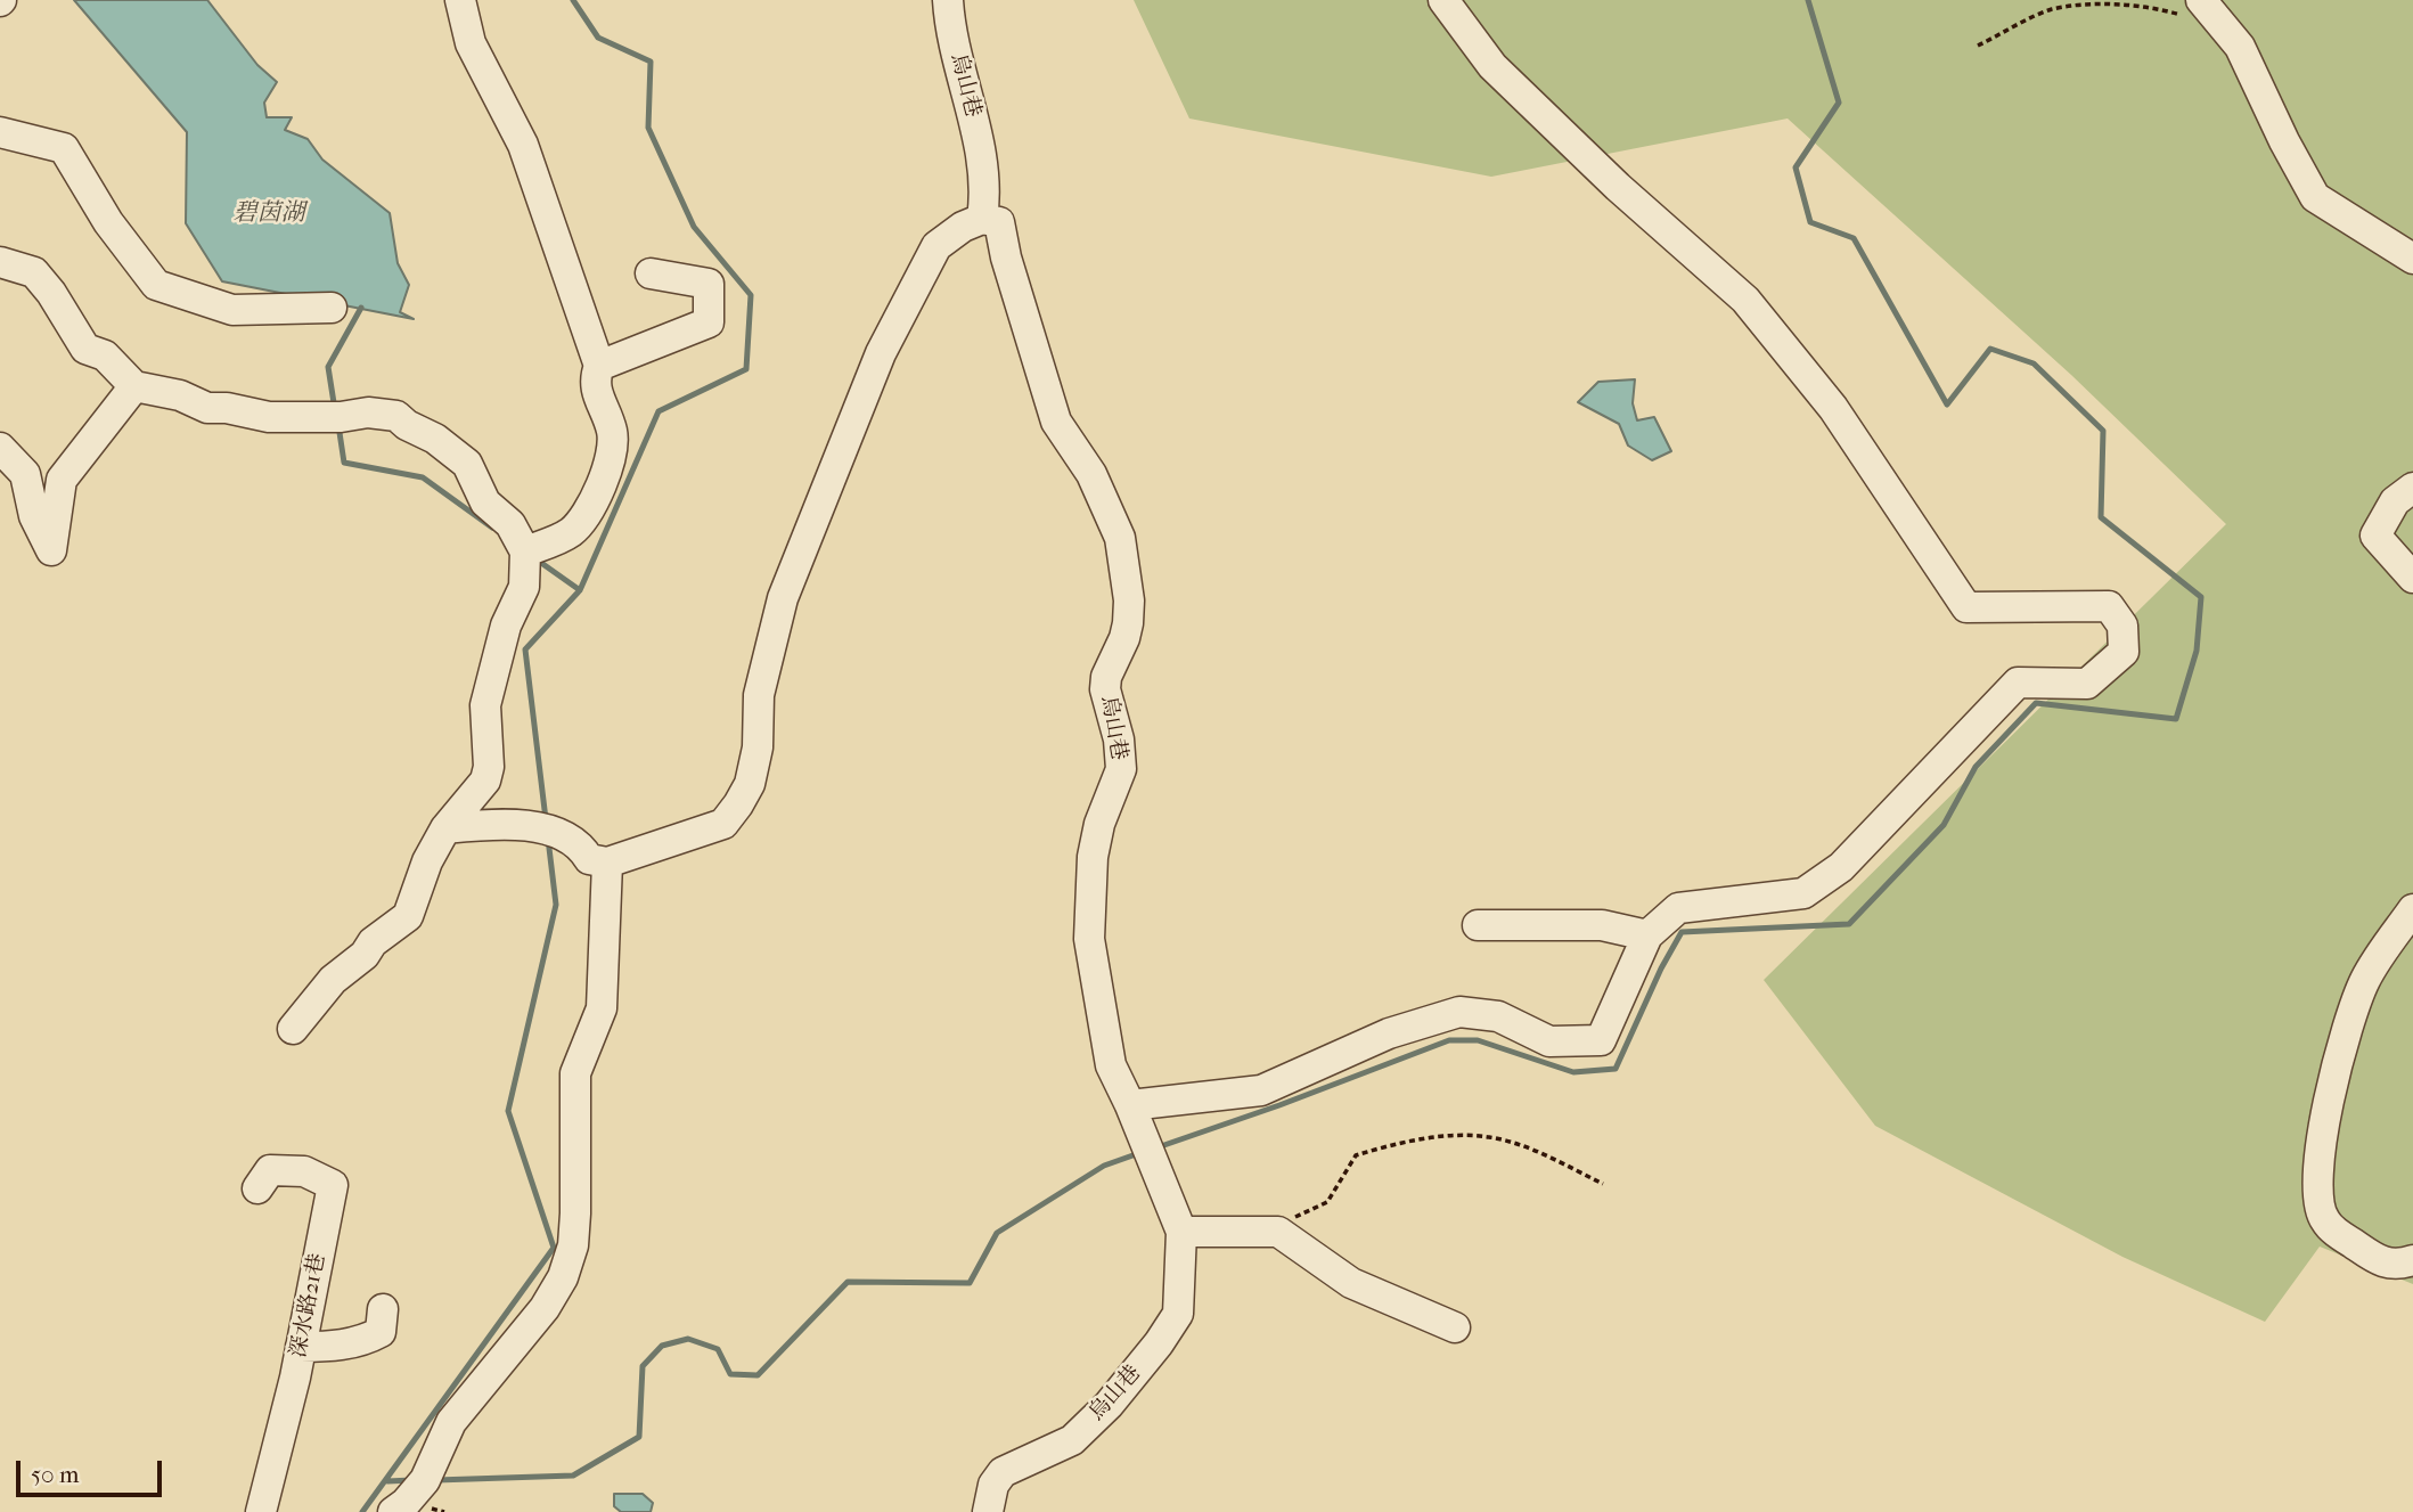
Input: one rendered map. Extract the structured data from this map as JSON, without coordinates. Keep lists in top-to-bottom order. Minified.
{"streets":{"lane":["烏山巷","深水路21巷"]},"water":["碧茵湖"],"scale_bar":"50 m"}
